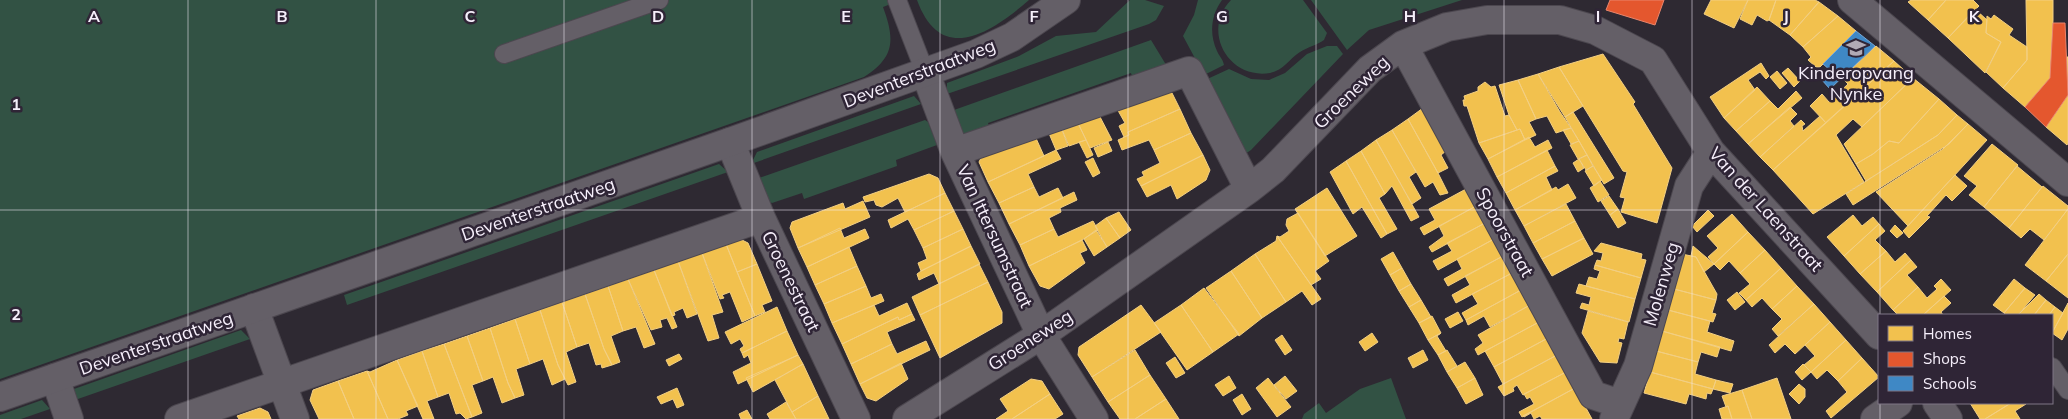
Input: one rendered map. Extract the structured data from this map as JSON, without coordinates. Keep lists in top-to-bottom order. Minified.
{"streets":{"street":["Deventerstraatweg","Groeneweg","Van der Laenstraat","Spoorstraat","Van Ittersumstraat","Groenestraat","Molenweg"]},"crossings":[["Deventerstraatweg","Van Ittersumstraat"],["Deventerstraatweg","Groenestraat"],["Groeneweg","Van der Laenstraat"],["Groeneweg","Spoorstraat"],["Groeneweg","Van Ittersumstraat"],["Van der Laenstraat","Molenweg"],["Spoorstraat","Molenweg"]],"places":{"school or university":["Kinderopvang Nynke"]},"legend":["Homes","Shops","Schools"],"grid":{"columns":["A","B","C","D","E","F","G","H","I","J","K"],"rows":["1","2"]}}
